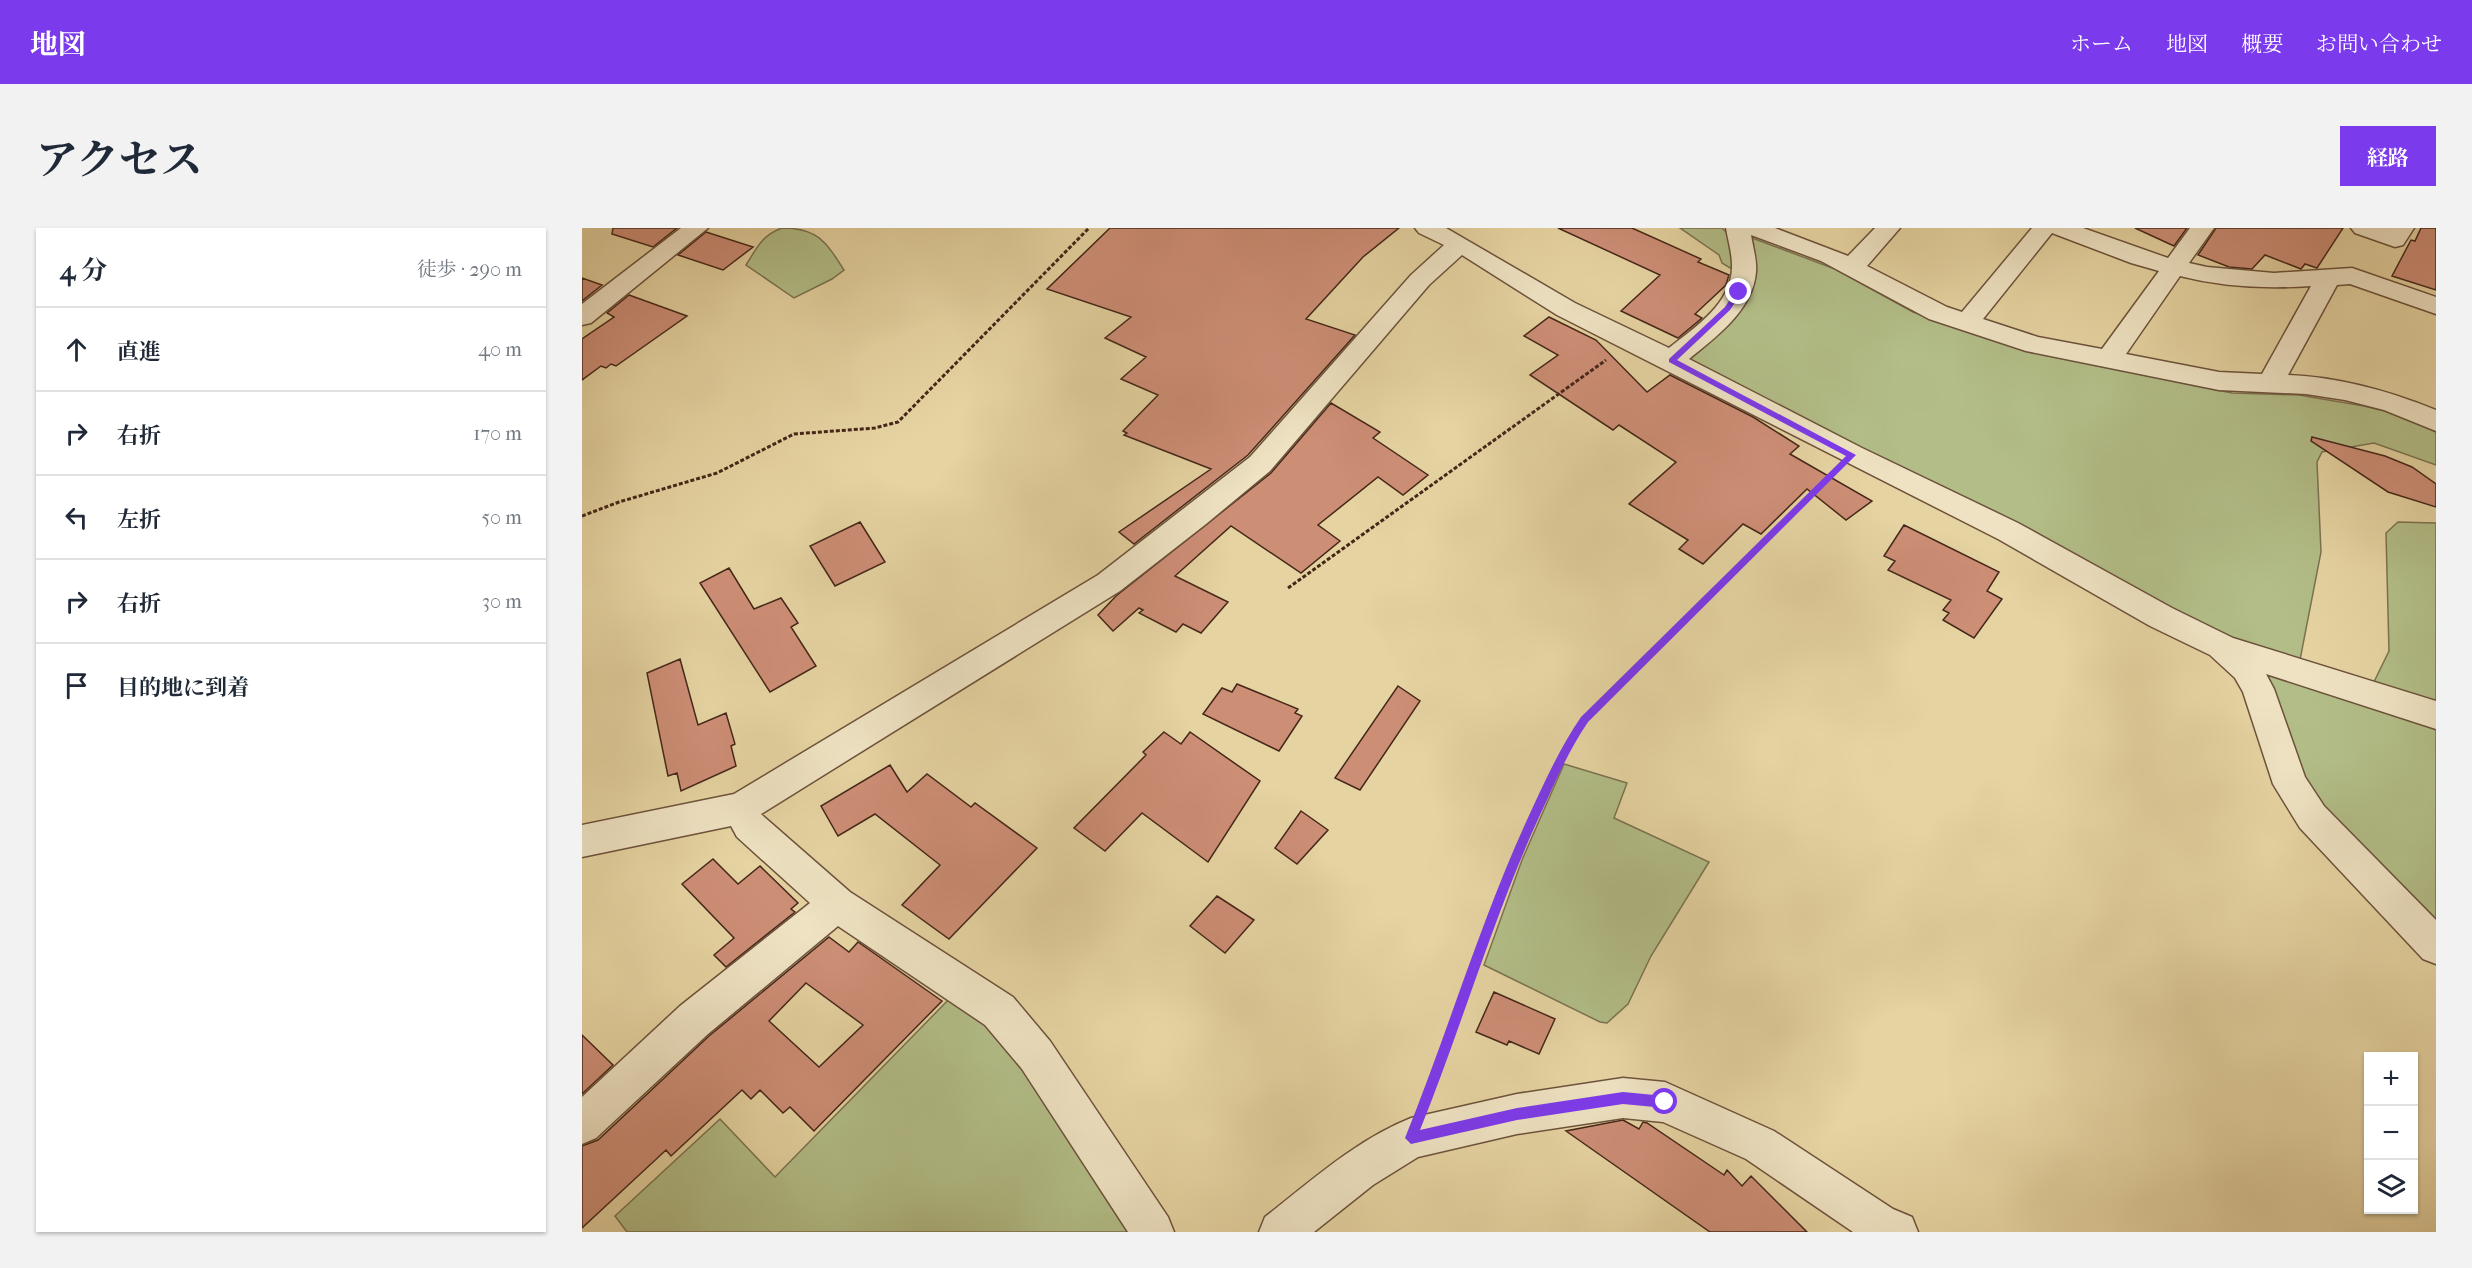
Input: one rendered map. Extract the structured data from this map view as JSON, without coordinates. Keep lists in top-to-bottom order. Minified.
{"page":{"header":"地図","nav":["ホーム","地図","概要","お問い合わせ"],"title":"アクセス","buttons":"経路","heading":["4 分","徒歩 · 290 m"],"list":[["直進","40 m"],["右折","170 m"],["左折","50 m"],["右折","30 m"],"目的地に到着"],"map_buttons":["+","−"]}}
